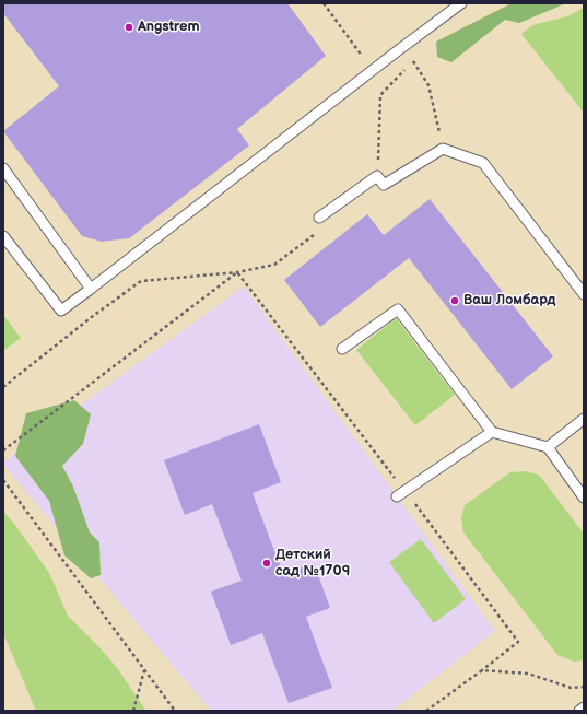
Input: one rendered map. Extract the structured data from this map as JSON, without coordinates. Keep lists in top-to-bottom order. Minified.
{"places":["Angstrem","Ваш Ломбард","Детский сад №1709"]}
